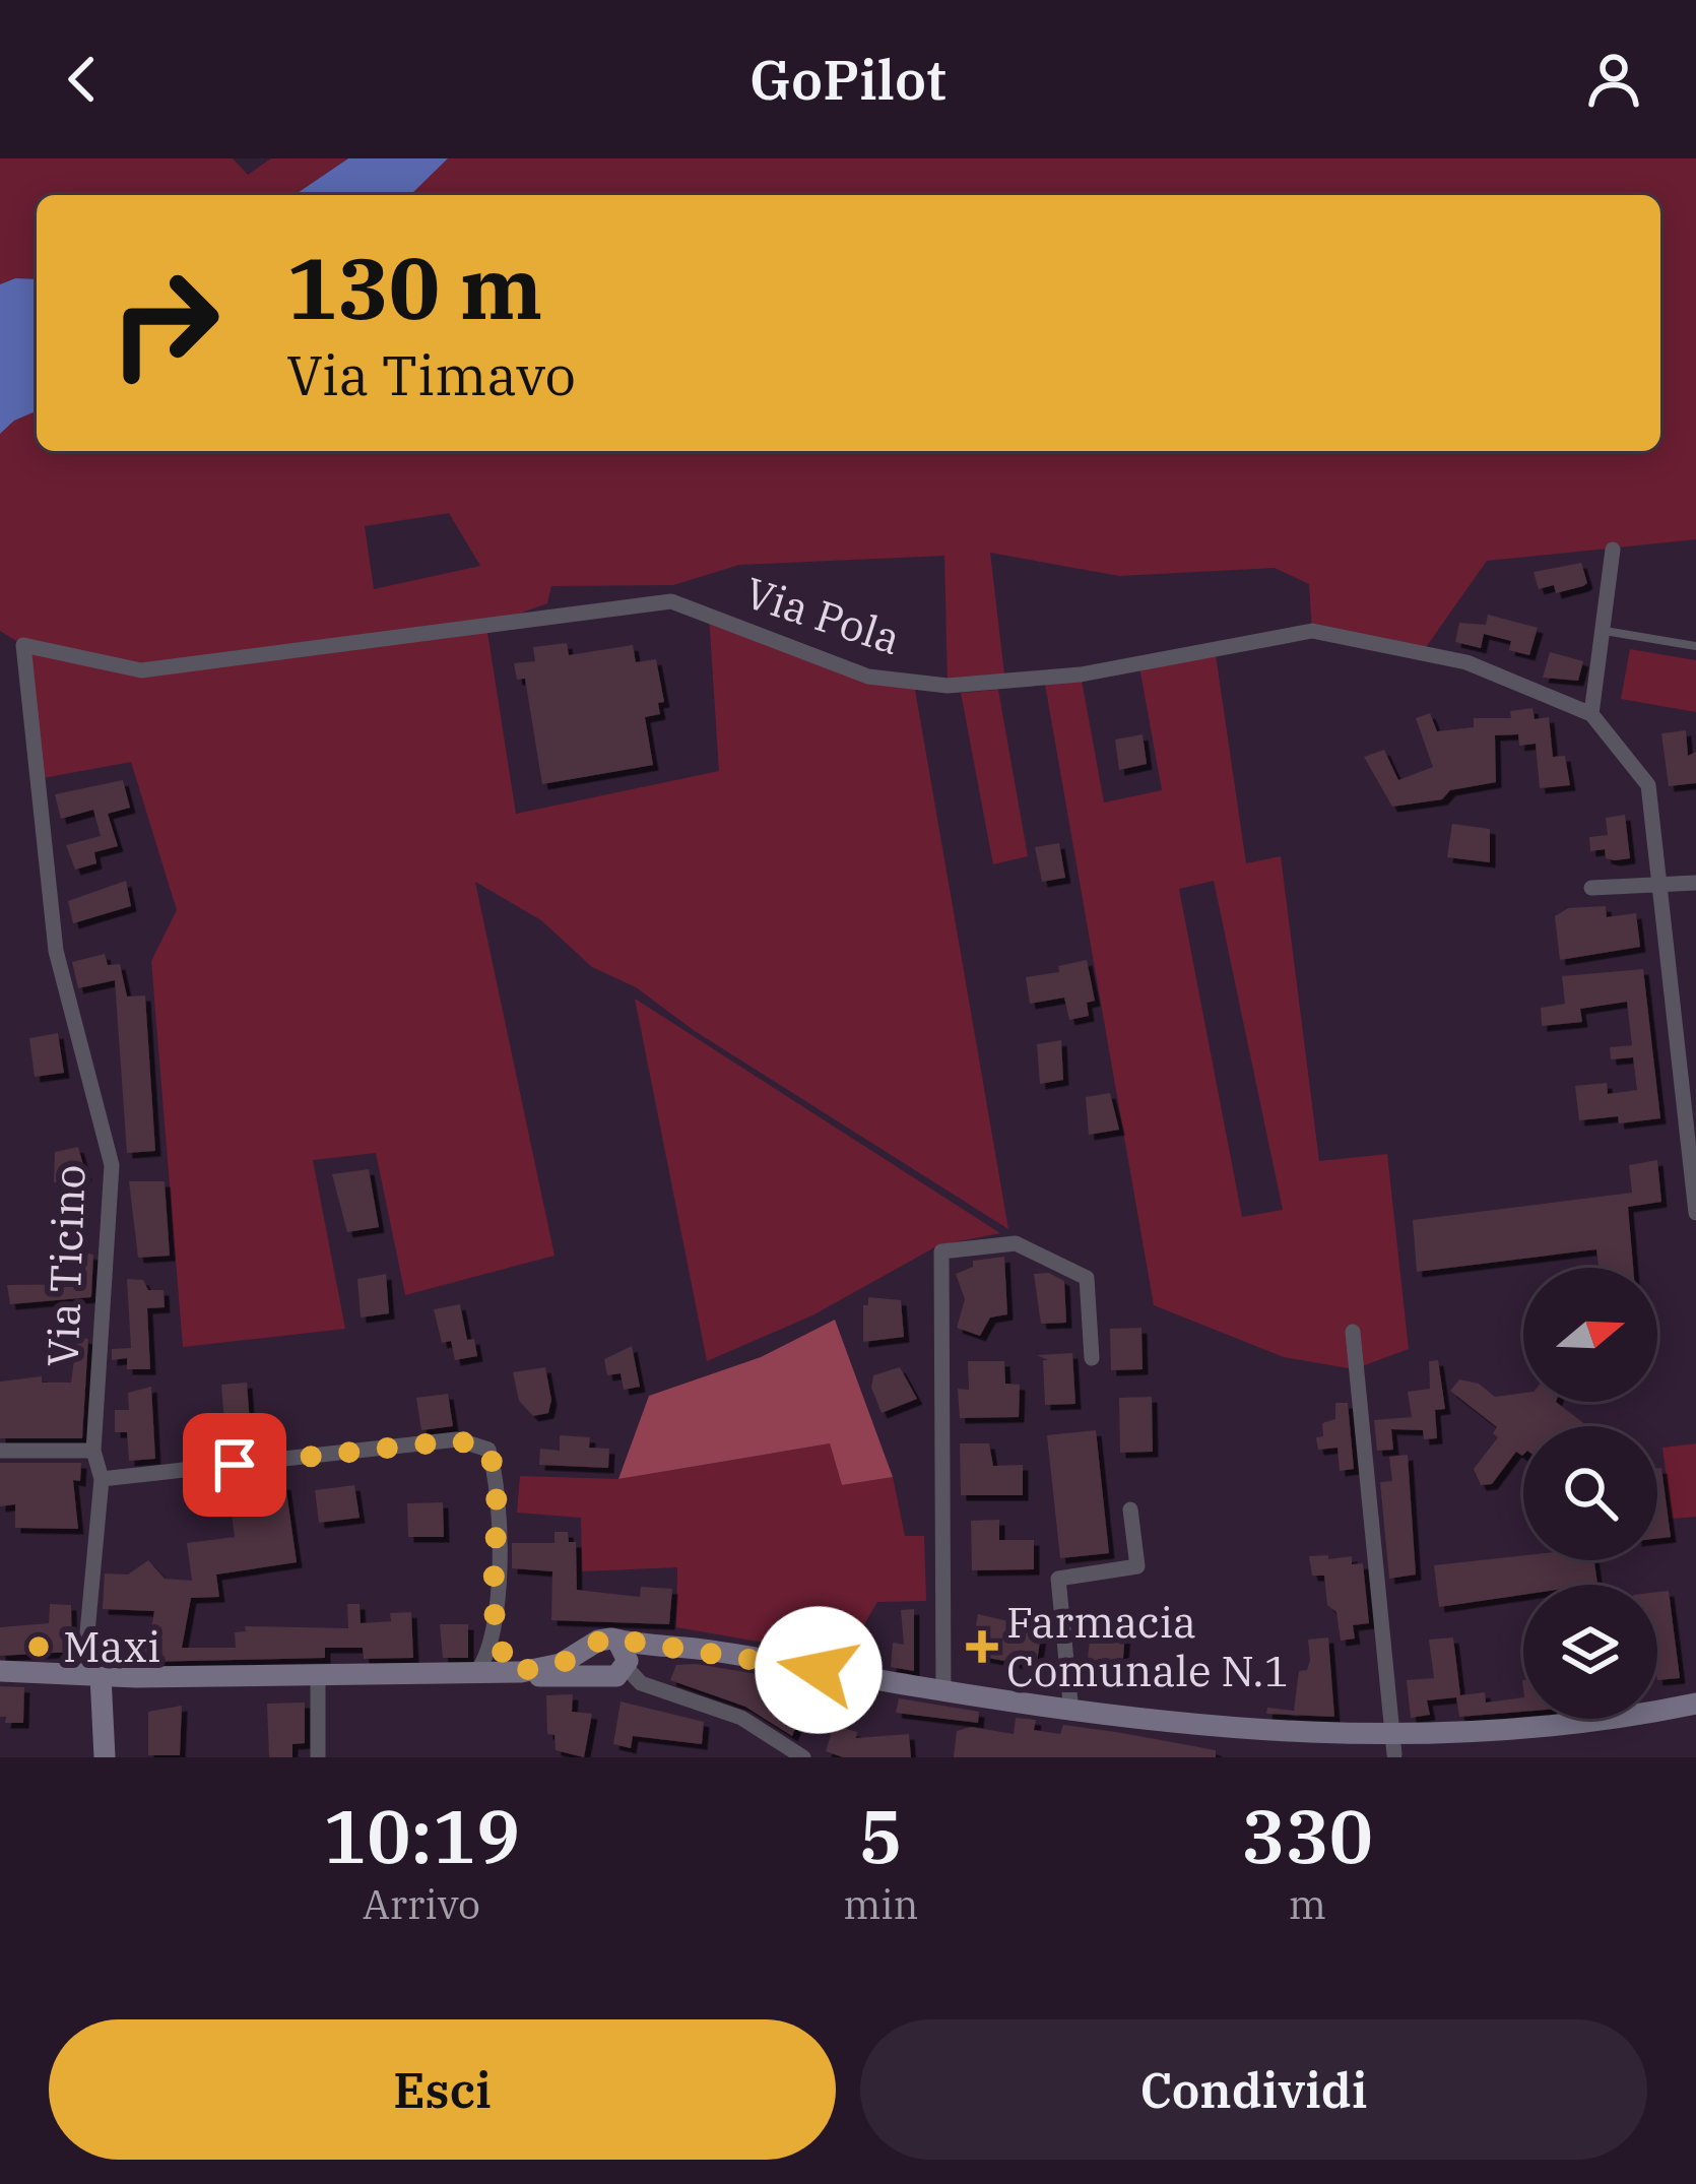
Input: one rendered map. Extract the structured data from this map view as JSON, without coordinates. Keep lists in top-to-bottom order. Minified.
{"streets":{"street":["Via Pola","Via Ticino"]},"crossings":[["Via Pola","Via Ticino"]],"places":{"other":["Maxi"],"health":["Farmacia Comunale N.1"]},"north":"right","page":{"header":"GoPilot","turn":["130 m","Via Timavo"],"eta":["10:19","Arrivo","5","min","330","m"],"buttons":["Esci","Condividi"]}}
